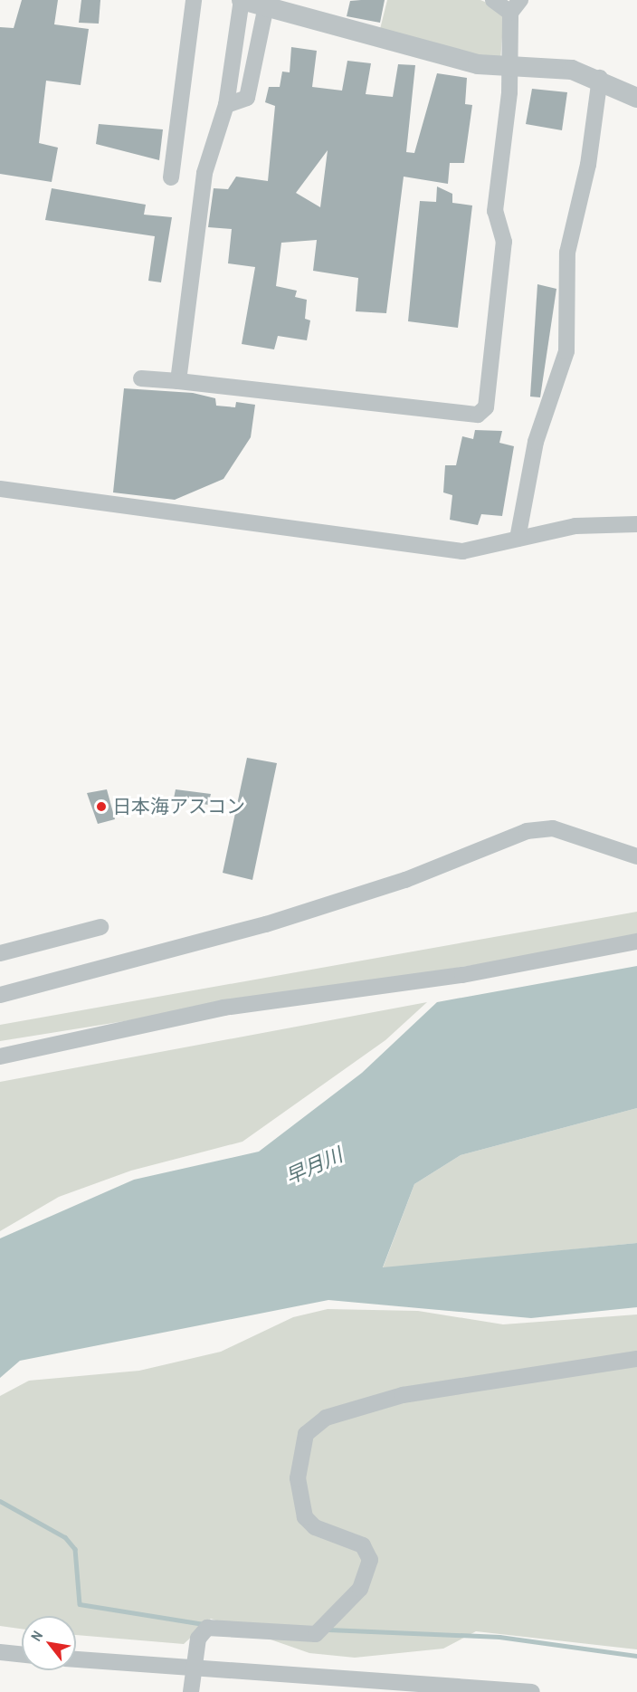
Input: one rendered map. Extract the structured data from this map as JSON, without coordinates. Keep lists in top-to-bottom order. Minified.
{"water":["早月川"],"places":["日本海アスコン"],"north":"top left"}
